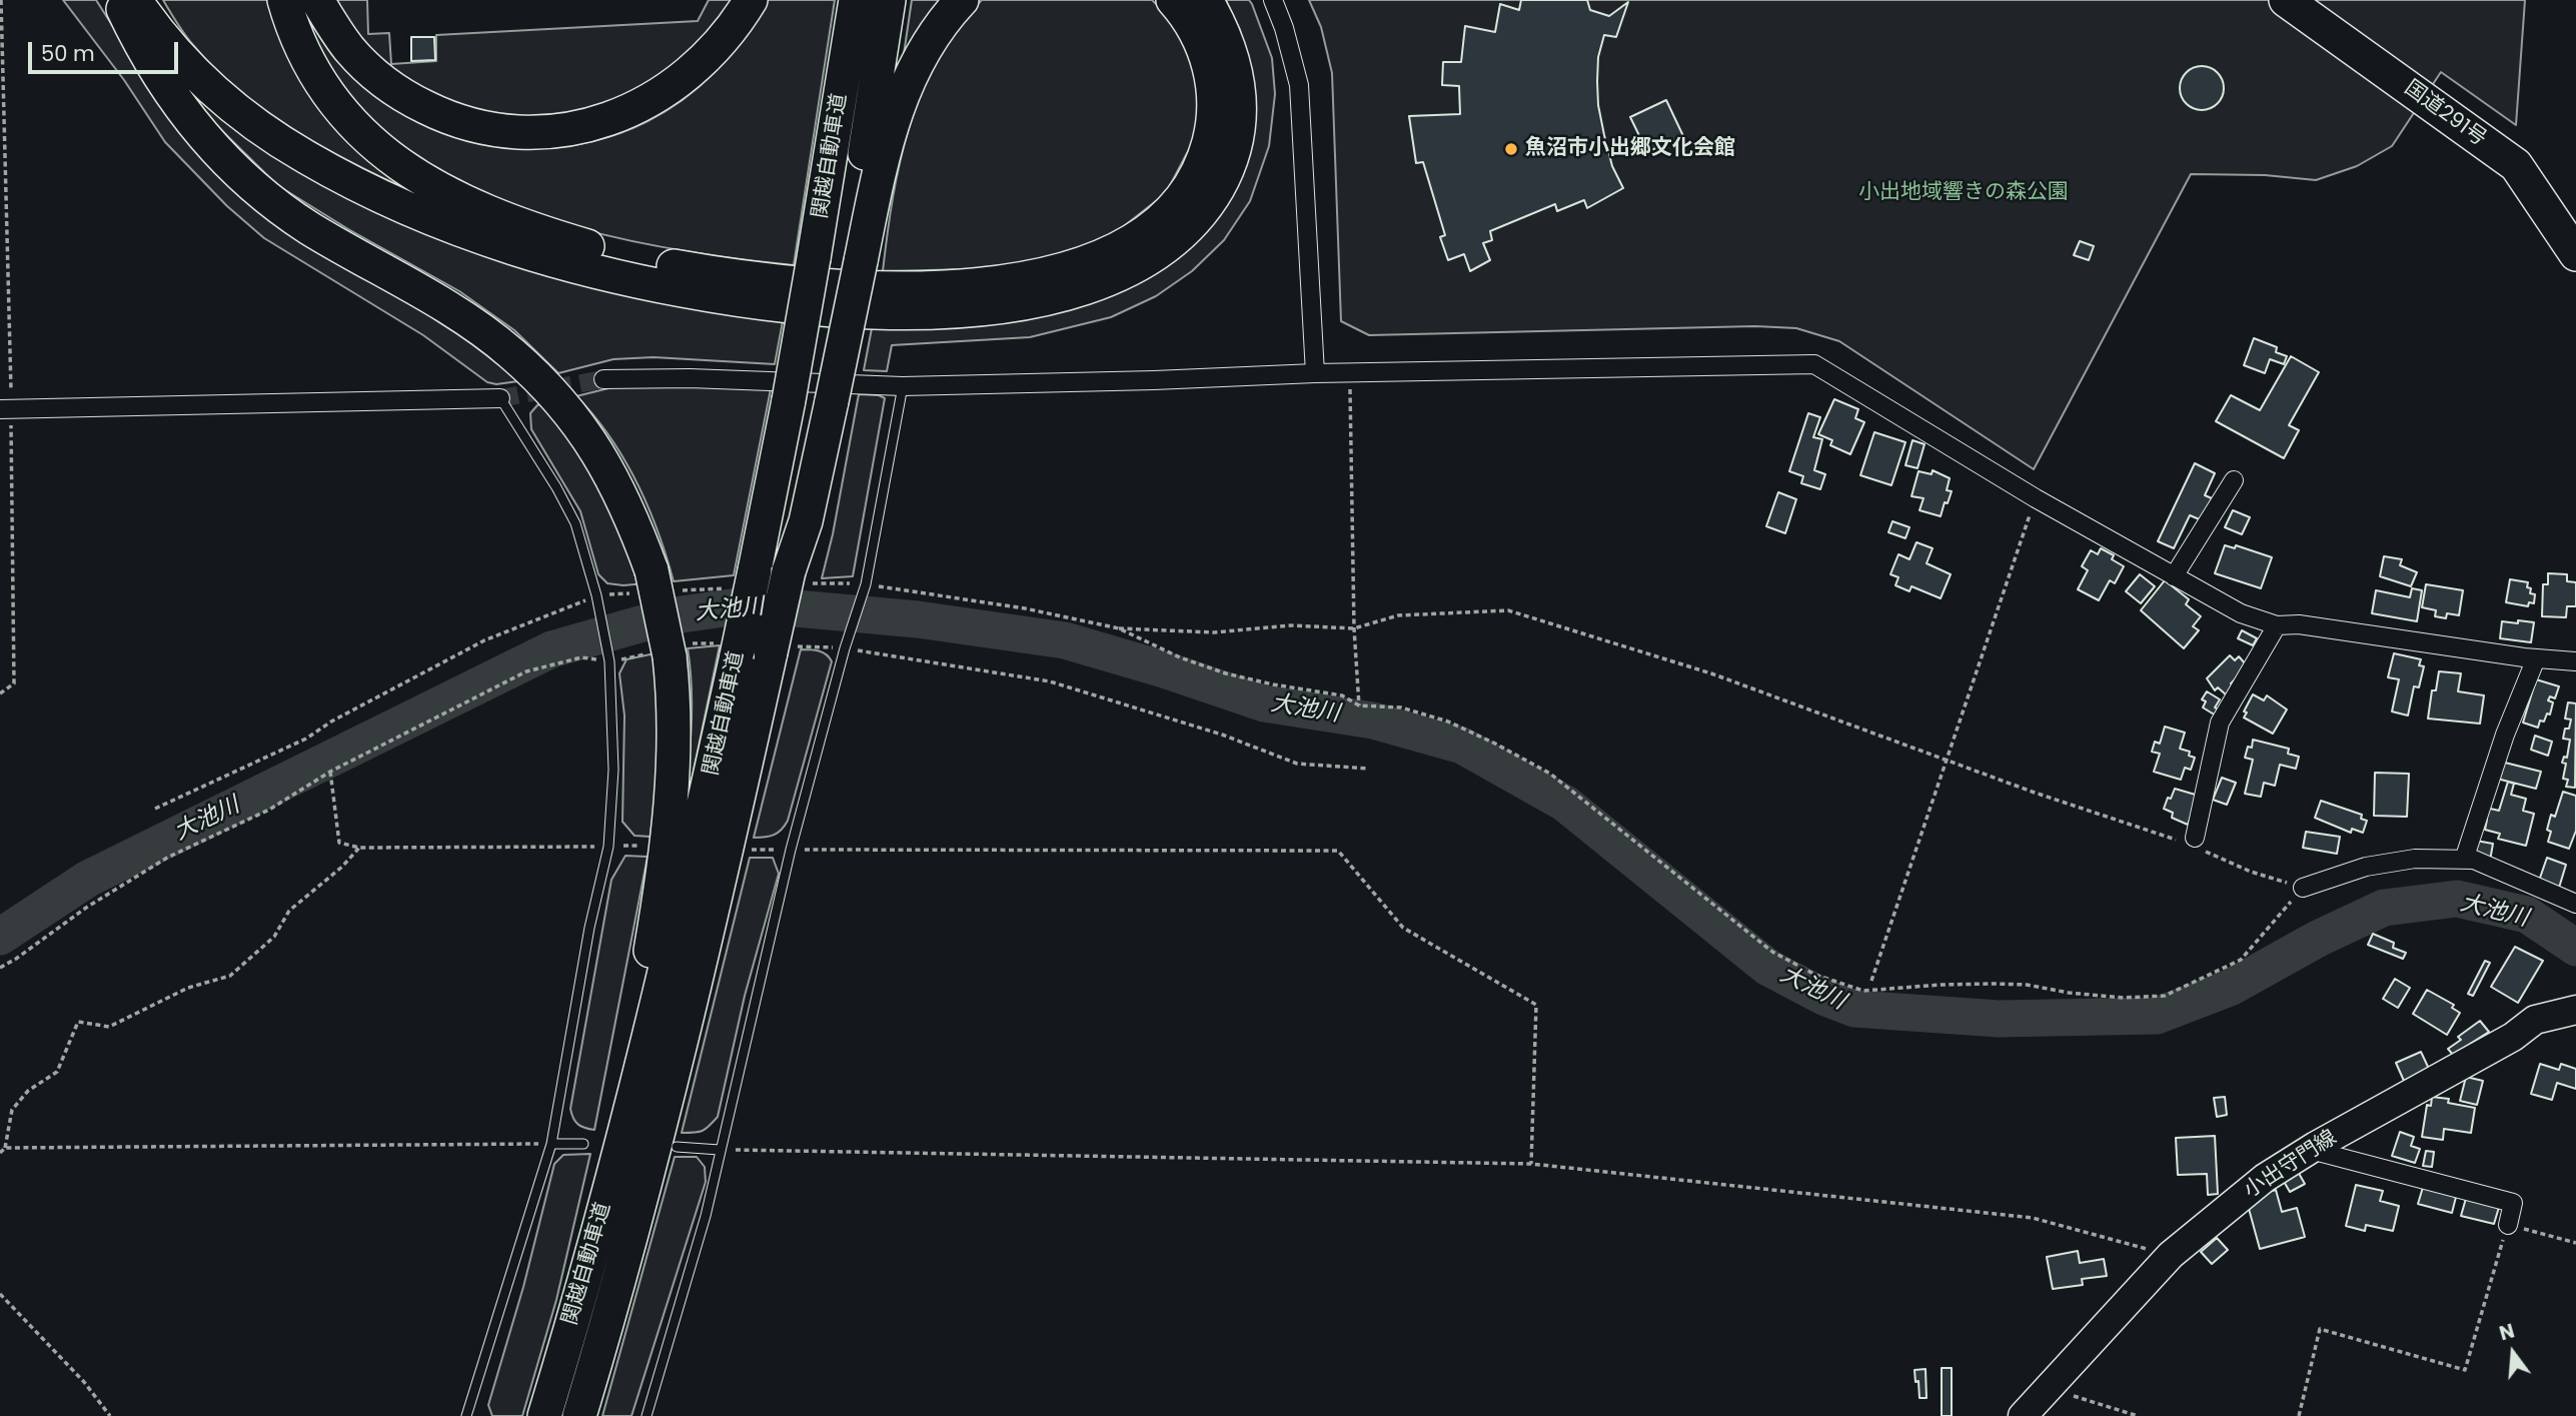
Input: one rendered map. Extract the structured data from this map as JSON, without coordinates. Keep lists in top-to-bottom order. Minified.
{"streets":{"highway":["国道291号","関越自動車道"],"main road":["小出守門線"]},"water":["大池川"],"parks":["小出地域響きの森公園"],"places":["魚沼市小出郷文化会館"],"scale_bar":"50 m","north":"top"}
